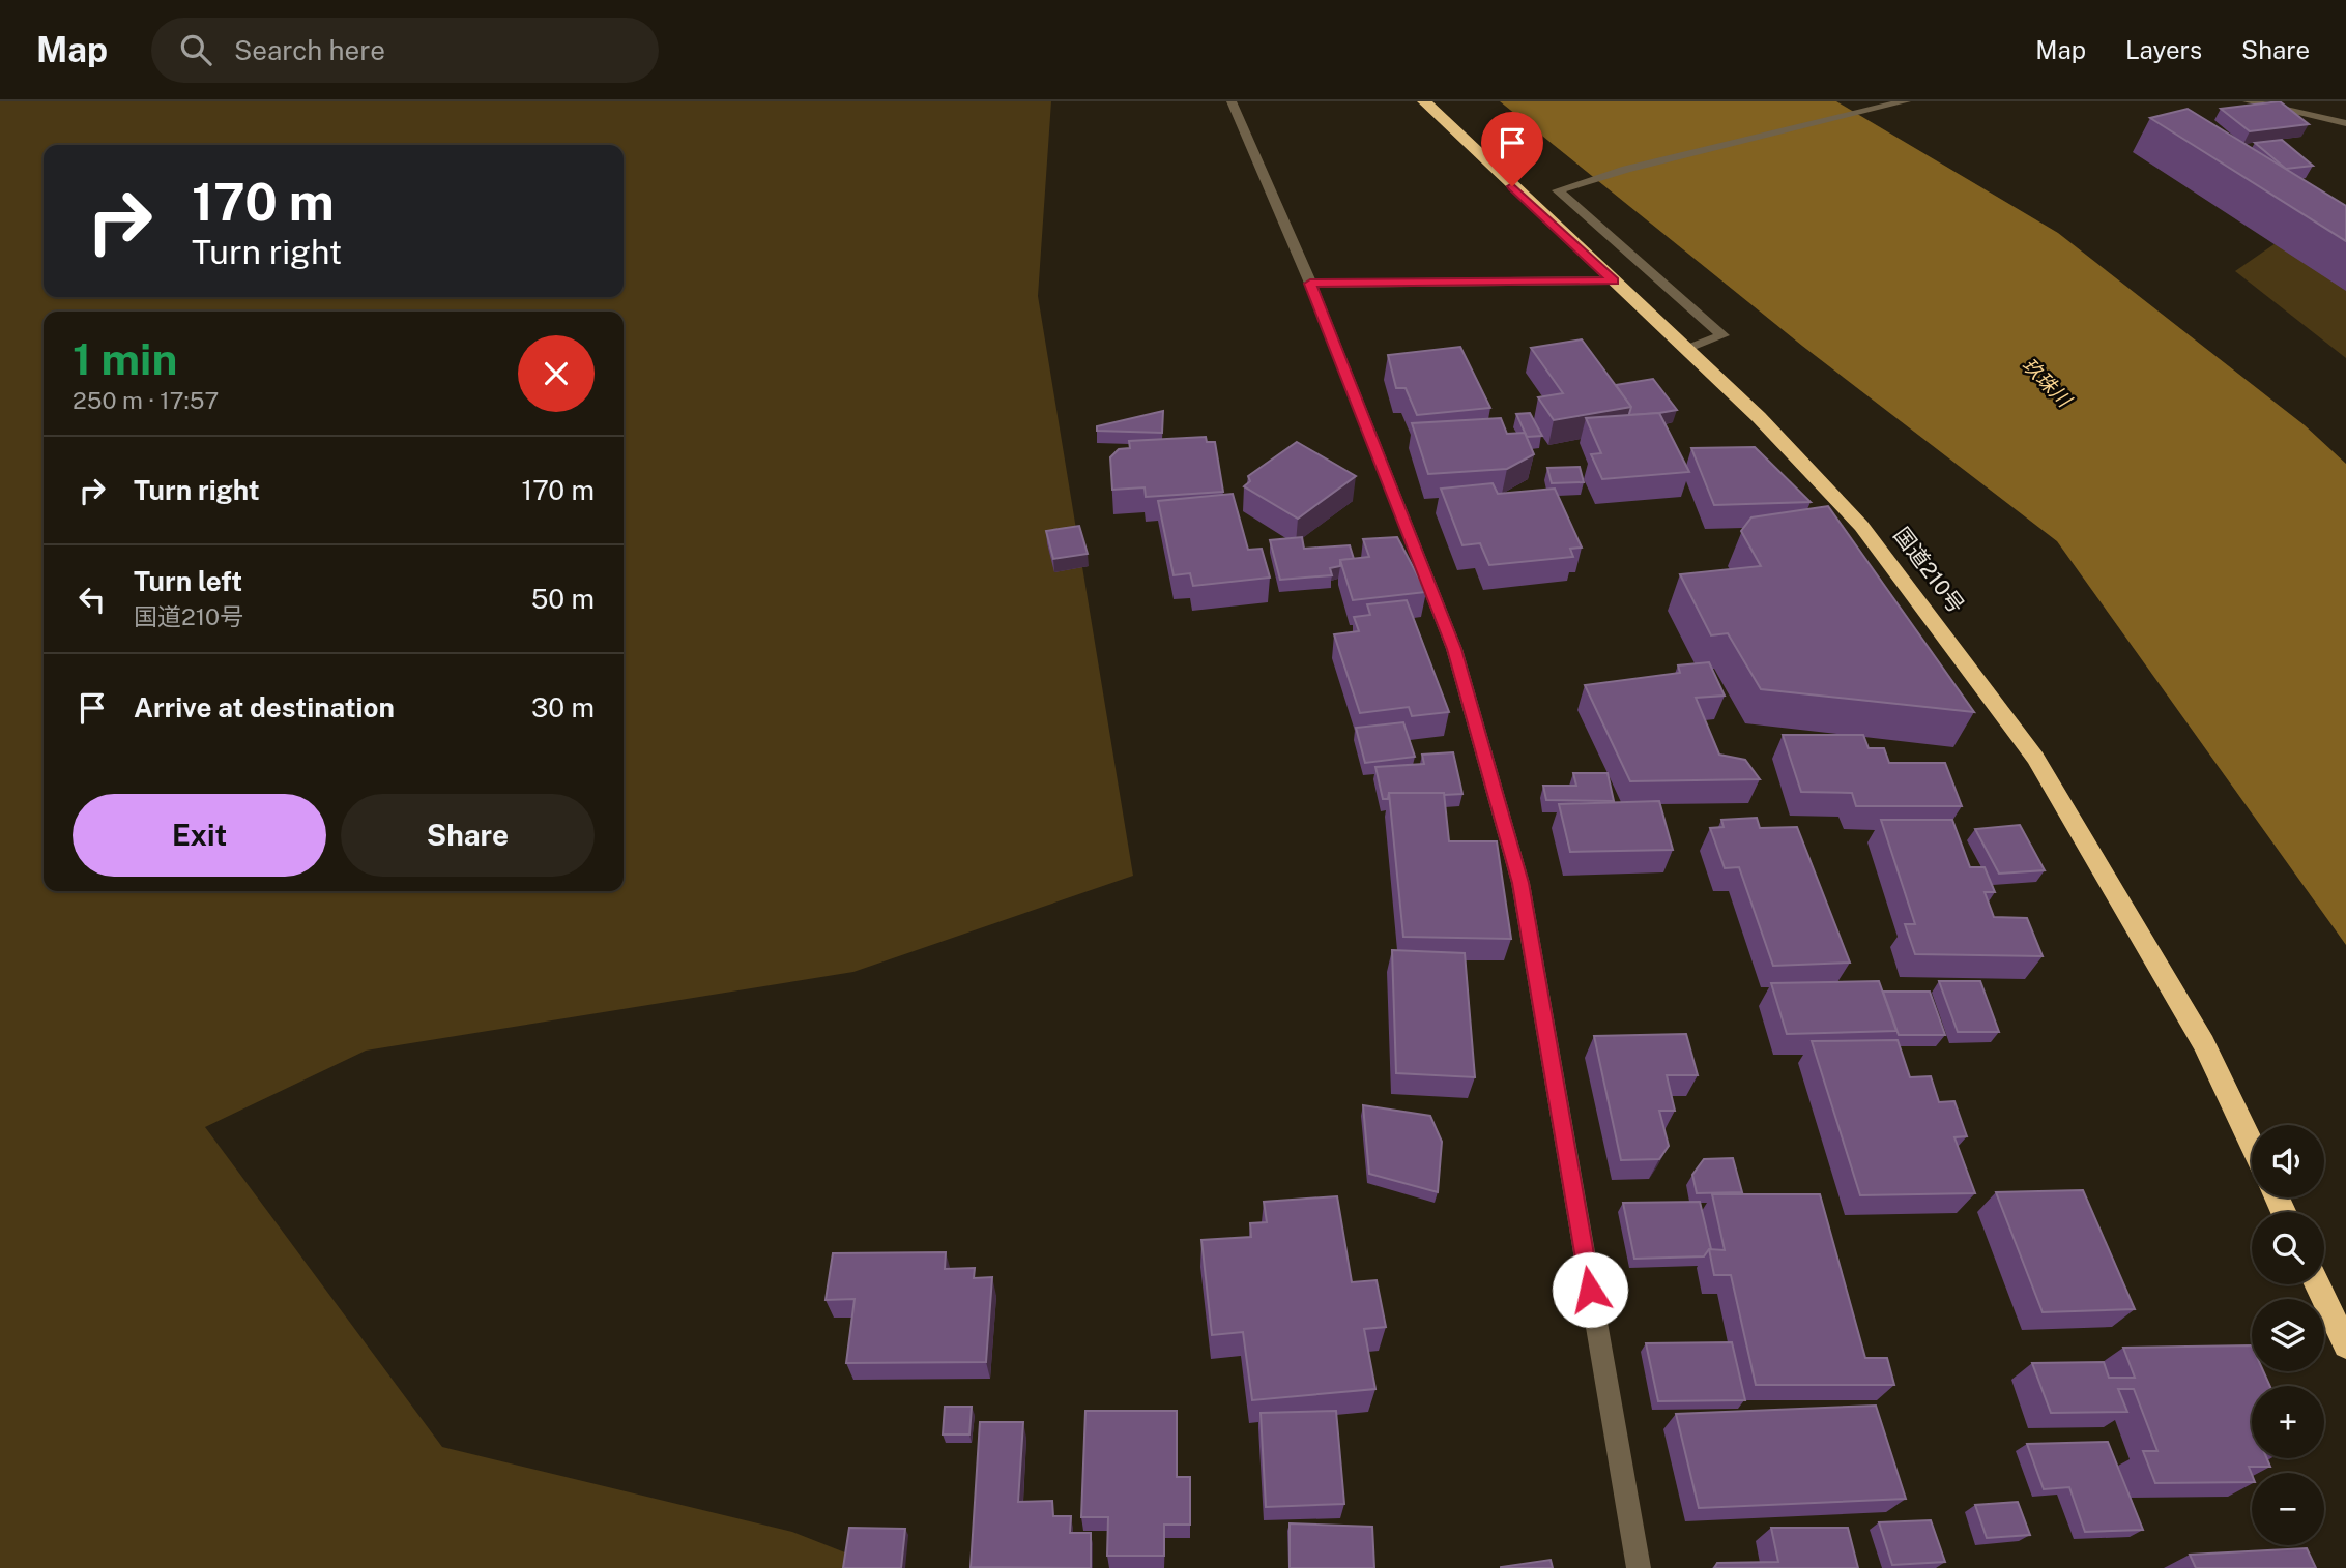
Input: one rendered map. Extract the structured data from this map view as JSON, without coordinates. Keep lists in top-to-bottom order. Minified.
{"streets":{"highway":["国道210号"]},"water":["玖珠川"],"page":{"header":"Map","search":"Search here","nav":["Map","Layers","Share"],"turn":["170 m","Turn right"],"heading":["1 min","250 m · 17:57"],"list":[{"name":"Turn right","value":"170 m"},{"name":"Turn left","note":"国道210号","value":"50 m"},{"name":"Arrive at destination","value":"30 m"}],"buttons":["Exit","Share"],"map_buttons":["+","−"]}}
